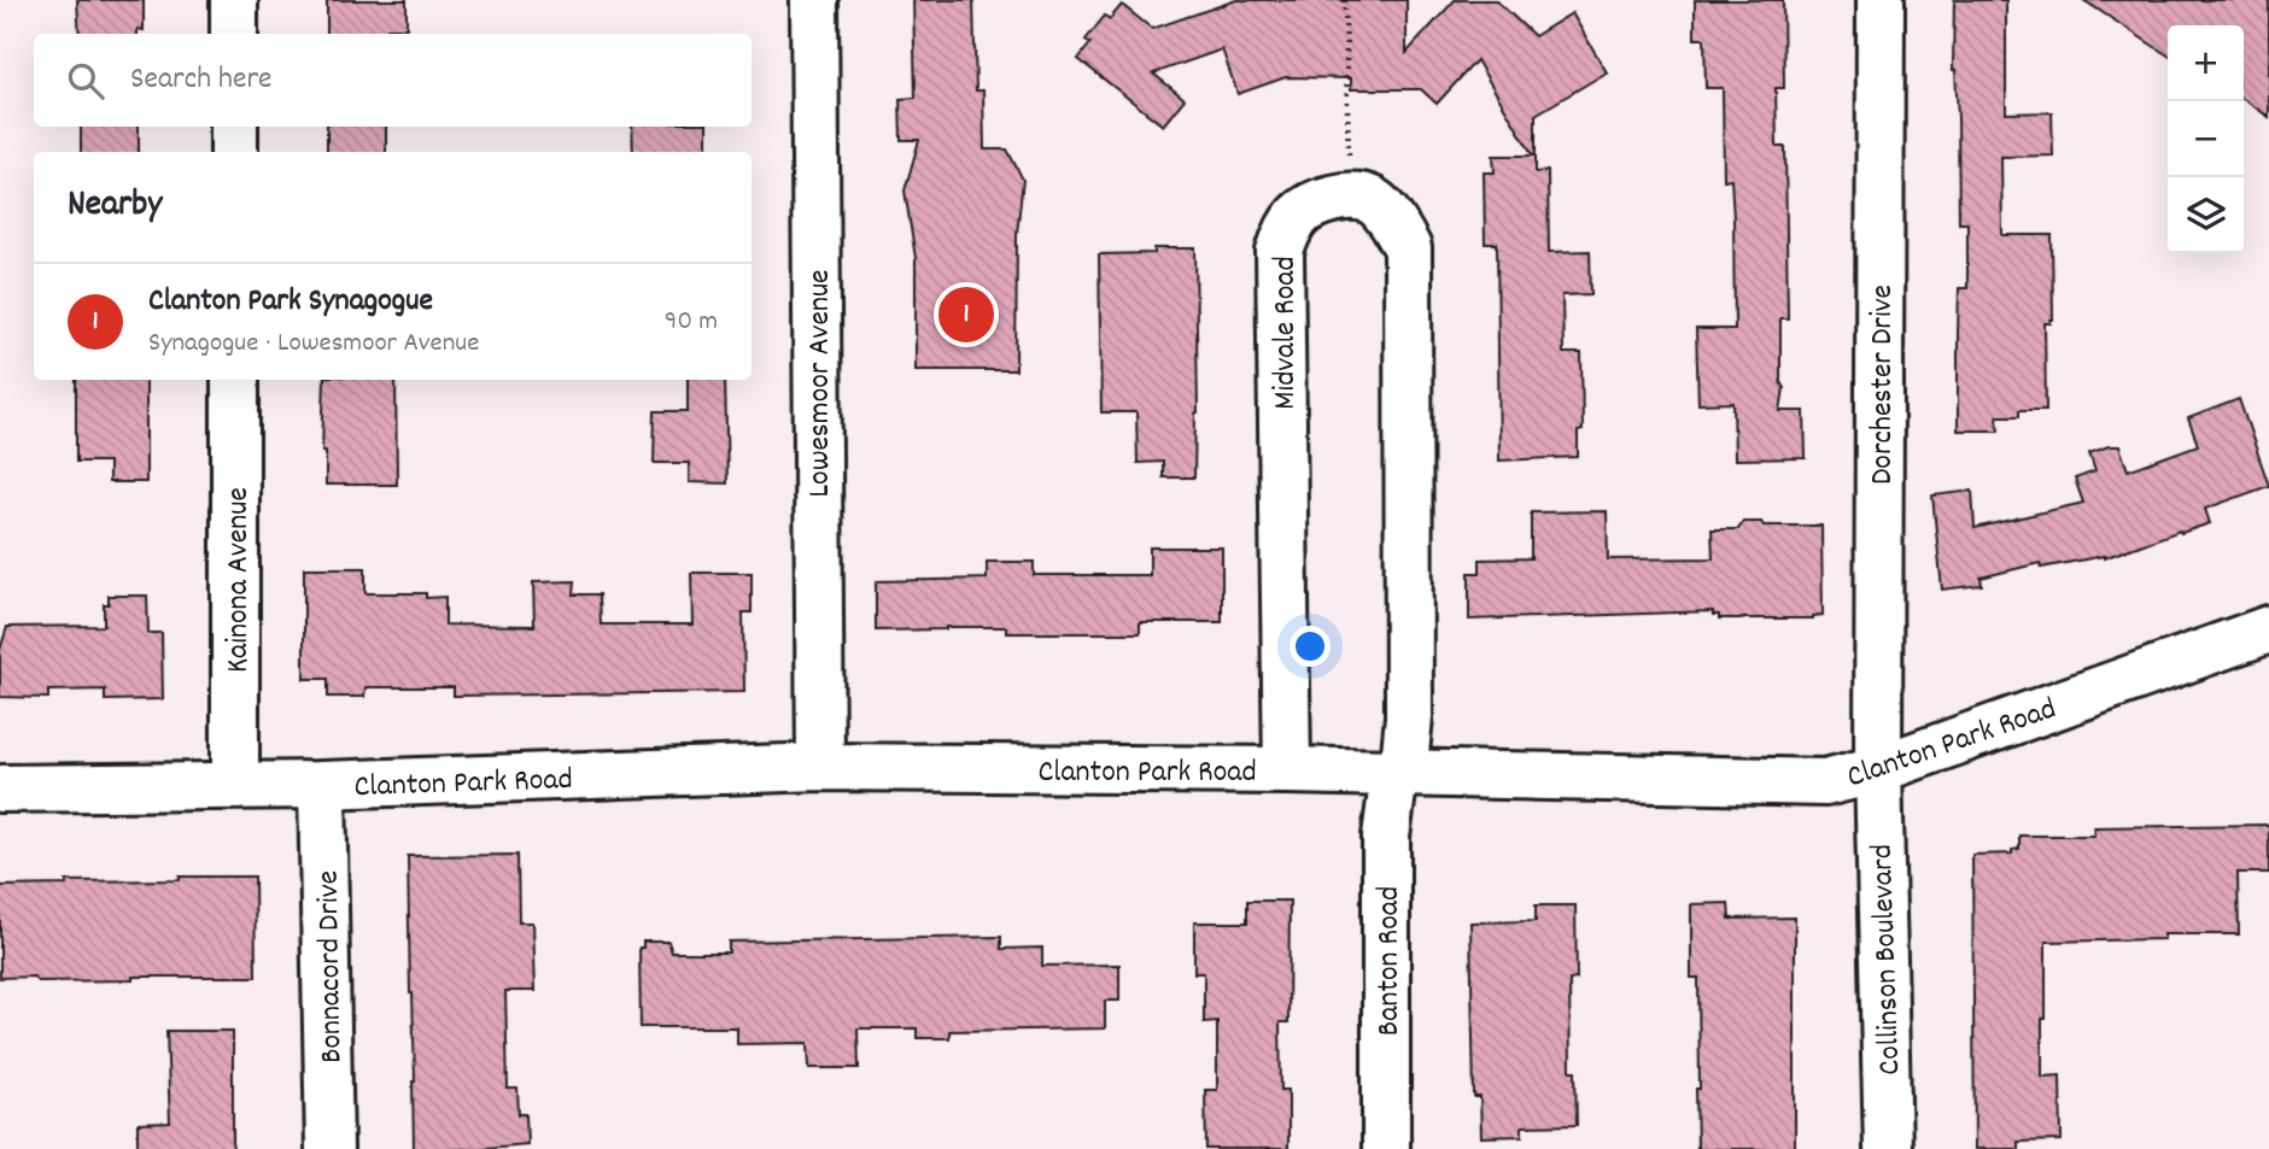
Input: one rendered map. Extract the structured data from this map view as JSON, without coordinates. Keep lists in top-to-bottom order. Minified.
{"streets":{"street":["Midvale Road","Lowesmoor Avenue","Dorchester Drive","Kainona Avenue","Clanton Park Road","Collinson Boulevard","Banton Road","Bonnacord Drive"]},"crossings":[["Midvale Road","Clanton Park Road"],["Lowesmoor Avenue","Clanton Park Road"],["Dorchester Drive","Clanton Park Road"],["Dorchester Drive","Collinson Boulevard"],["Kainona Avenue","Clanton Park Road"],["Clanton Park Road","Collinson Boulevard"],["Clanton Park Road","Banton Road"],["Clanton Park Road","Bonnacord Drive"]],"page":{"map_buttons":["+","−"],"search":"Search here","heading":"Nearby","list":[{"mark":"1","name":"Clanton Park Synagogue","note":"Synagogue · Lowesmoor Avenue","value":"90 m"}],"pins":"1"}}
